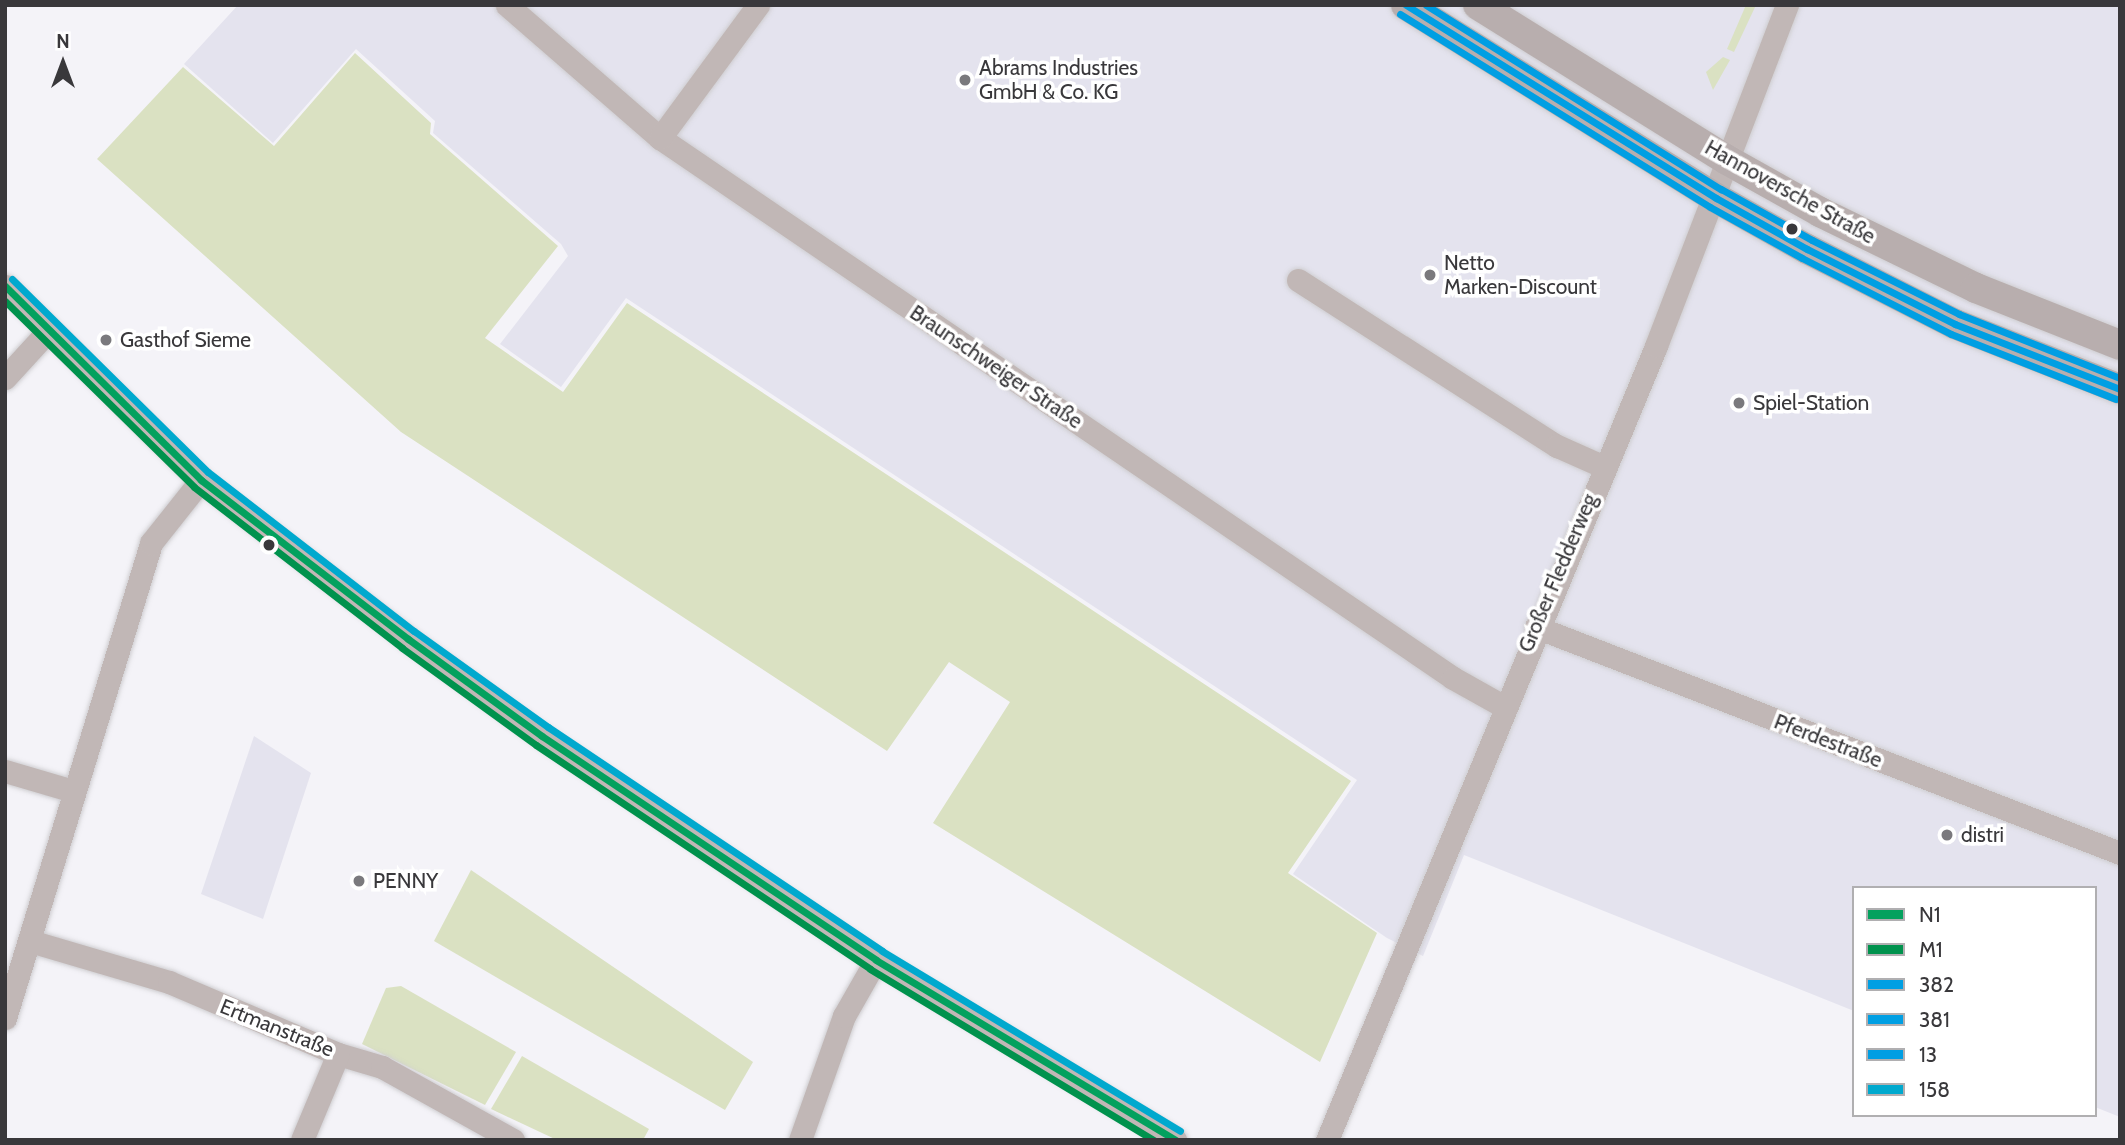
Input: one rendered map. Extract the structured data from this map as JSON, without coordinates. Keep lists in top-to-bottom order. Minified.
{"streets":{"main road":["Hannoversche Straße"],"street":["Braunschweiger Straße","Großer Fledderweg","Pferdestraße","Ertmanstraße"]},"crossings":[["Hannoversche Straße","Großer Fledderweg"],["Braunschweiger Straße","Großer Fledderweg"],["Großer Fledderweg","Pferdestraße"]],"places":["Abrams Industries GmbH & Co. KG","Netto Marken-Discount","Gasthof Sieme","Spiel-Station","distri","PENNY"],"lines":["transit line 382","transit line 13","transit line 381","transit line 158","transit line N1","transit line M1"],"legend":["N1","M1","382","381","13","158"],"north":"top"}
